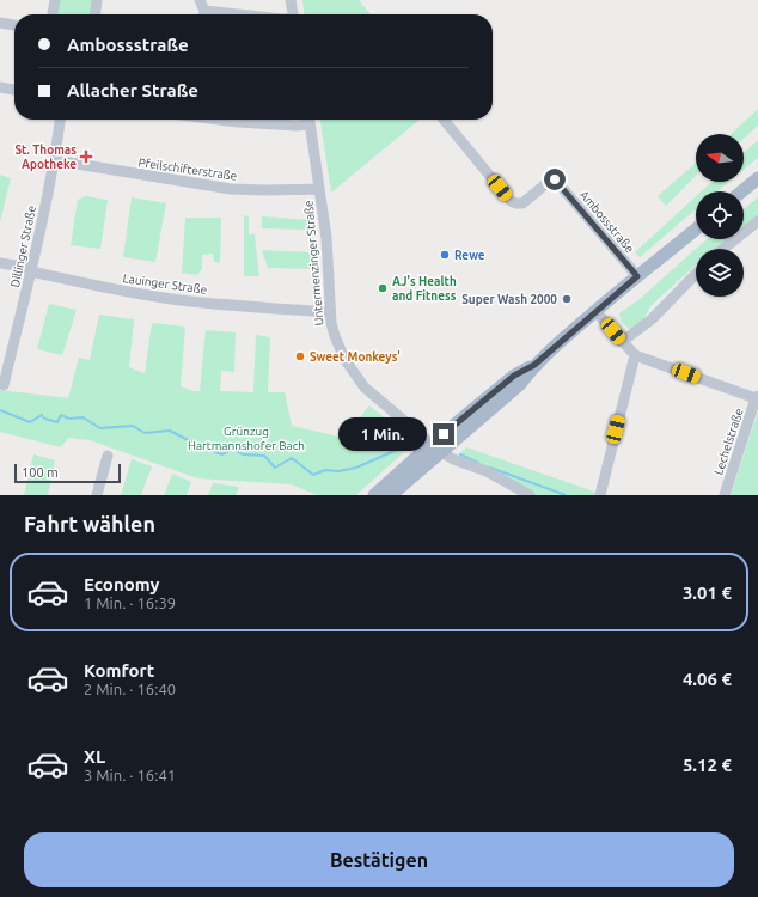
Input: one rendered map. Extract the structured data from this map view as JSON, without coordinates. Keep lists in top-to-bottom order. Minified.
{"streets":{"street":["Pfeilschifterstraße","Ambossstraße","Dillinger Straße","Untermenzinger Straße","Lauinger Straße","Lechelstraße"]},"crossings":[["Pfeilschifterstraße","Dillinger Straße"],["Pfeilschifterstraße","Untermenzinger Straße"],["Dillinger Straße","Lauinger Straße"],["Untermenzinger Straße","Lauinger Straße"]],"parks":["Grünzug Hartmannshofer Bach"],"places":{"health":["St. Thomas Apotheke"],"other":["Rewe","AJ's Health and Fitness","Super Wash 2000","Sweet Monkeys'"]},"scale_bar":"100 m","north":"left","page":{"banner":["Ambossstraße","Allacher Straße"],"bubble":"1 Min.","scale":"100 m","heading":"Fahrt wählen","list":[{"name":"Economy","note":"1 Min. · 16:39","value":"3.01 €"},{"name":"Komfort","note":"2 Min. · 16:40","value":"4.06 €"},{"name":"XL","note":"3 Min. · 16:41","value":"5.12 €"}],"buttons":"Bestätigen"}}
